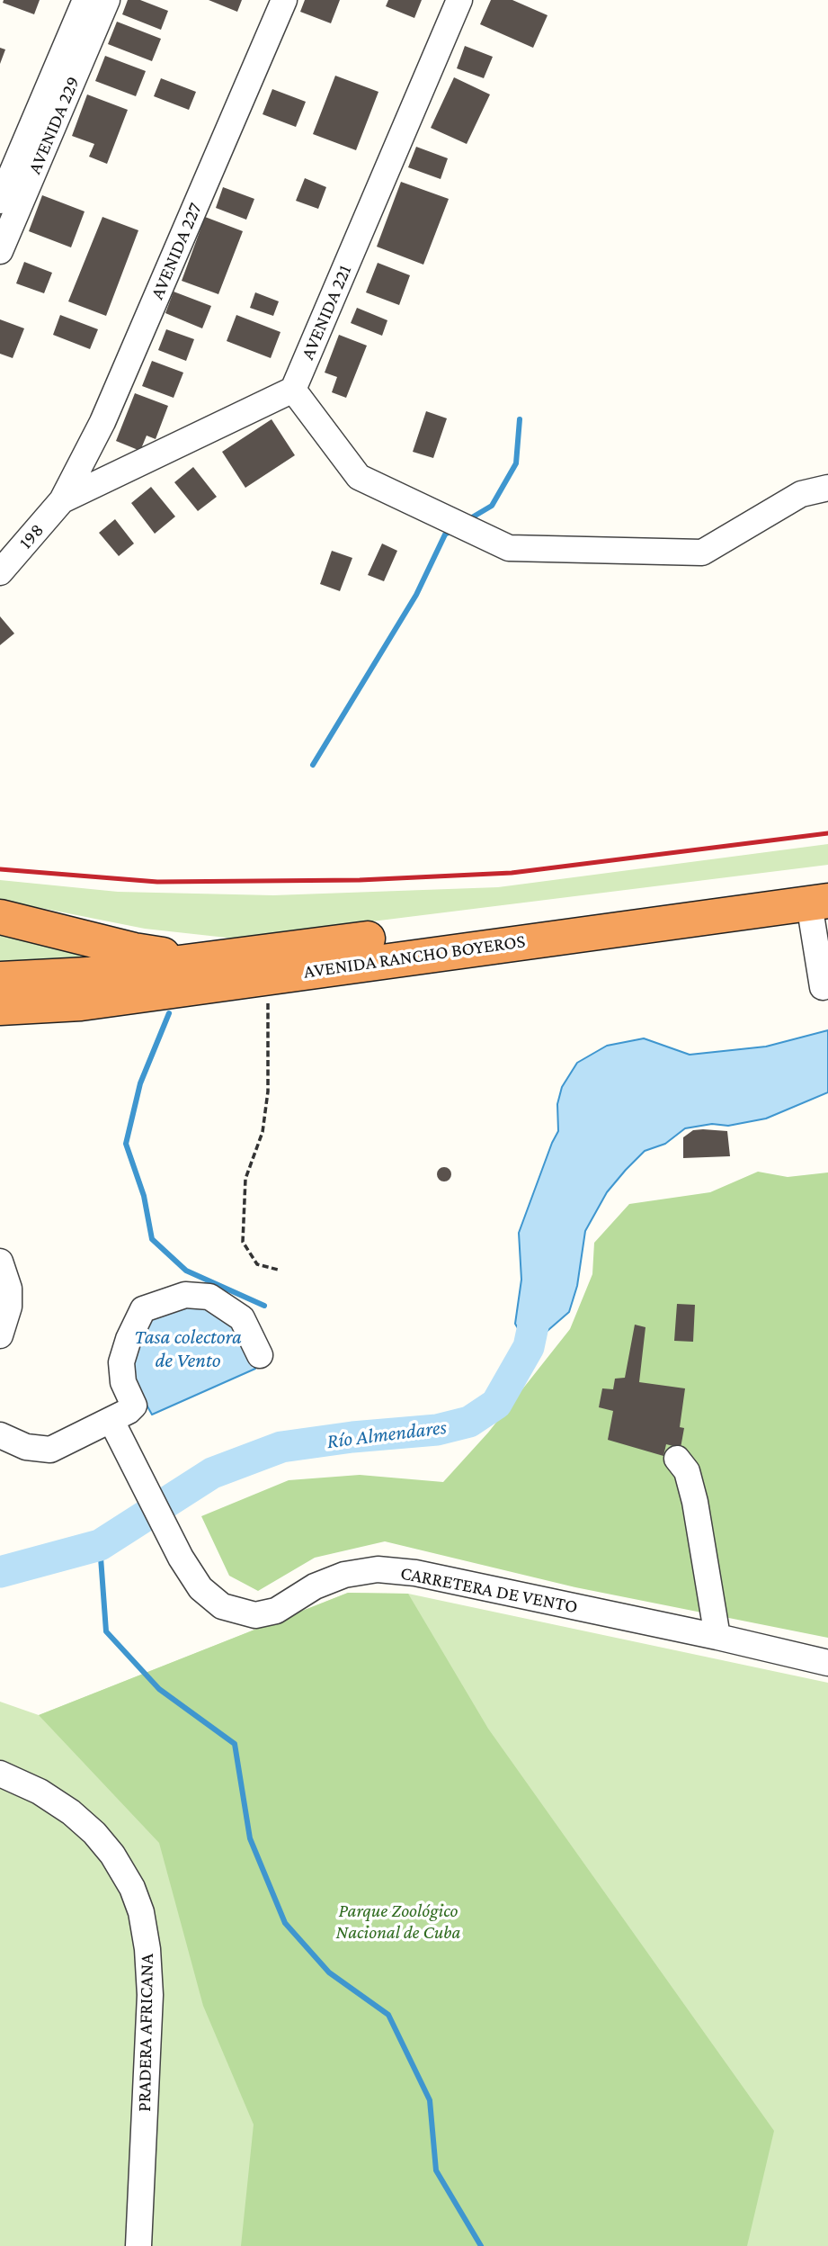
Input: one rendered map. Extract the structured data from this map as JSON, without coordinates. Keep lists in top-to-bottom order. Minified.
{"streets":{"highway":["AVENIDA RANCHO BOYEROS"],"street":["AVENIDA 229","AVENIDA 227","AVENIDA 221","198","CARRETERA DE VENTO","PRADERA AFRICANA"]},"crossings":[["AVENIDA 227","198"]],"water":["Tasa colectora de Vento","Río Almendares"],"parks":["Parque Zoológico Nacional de Cuba"]}
